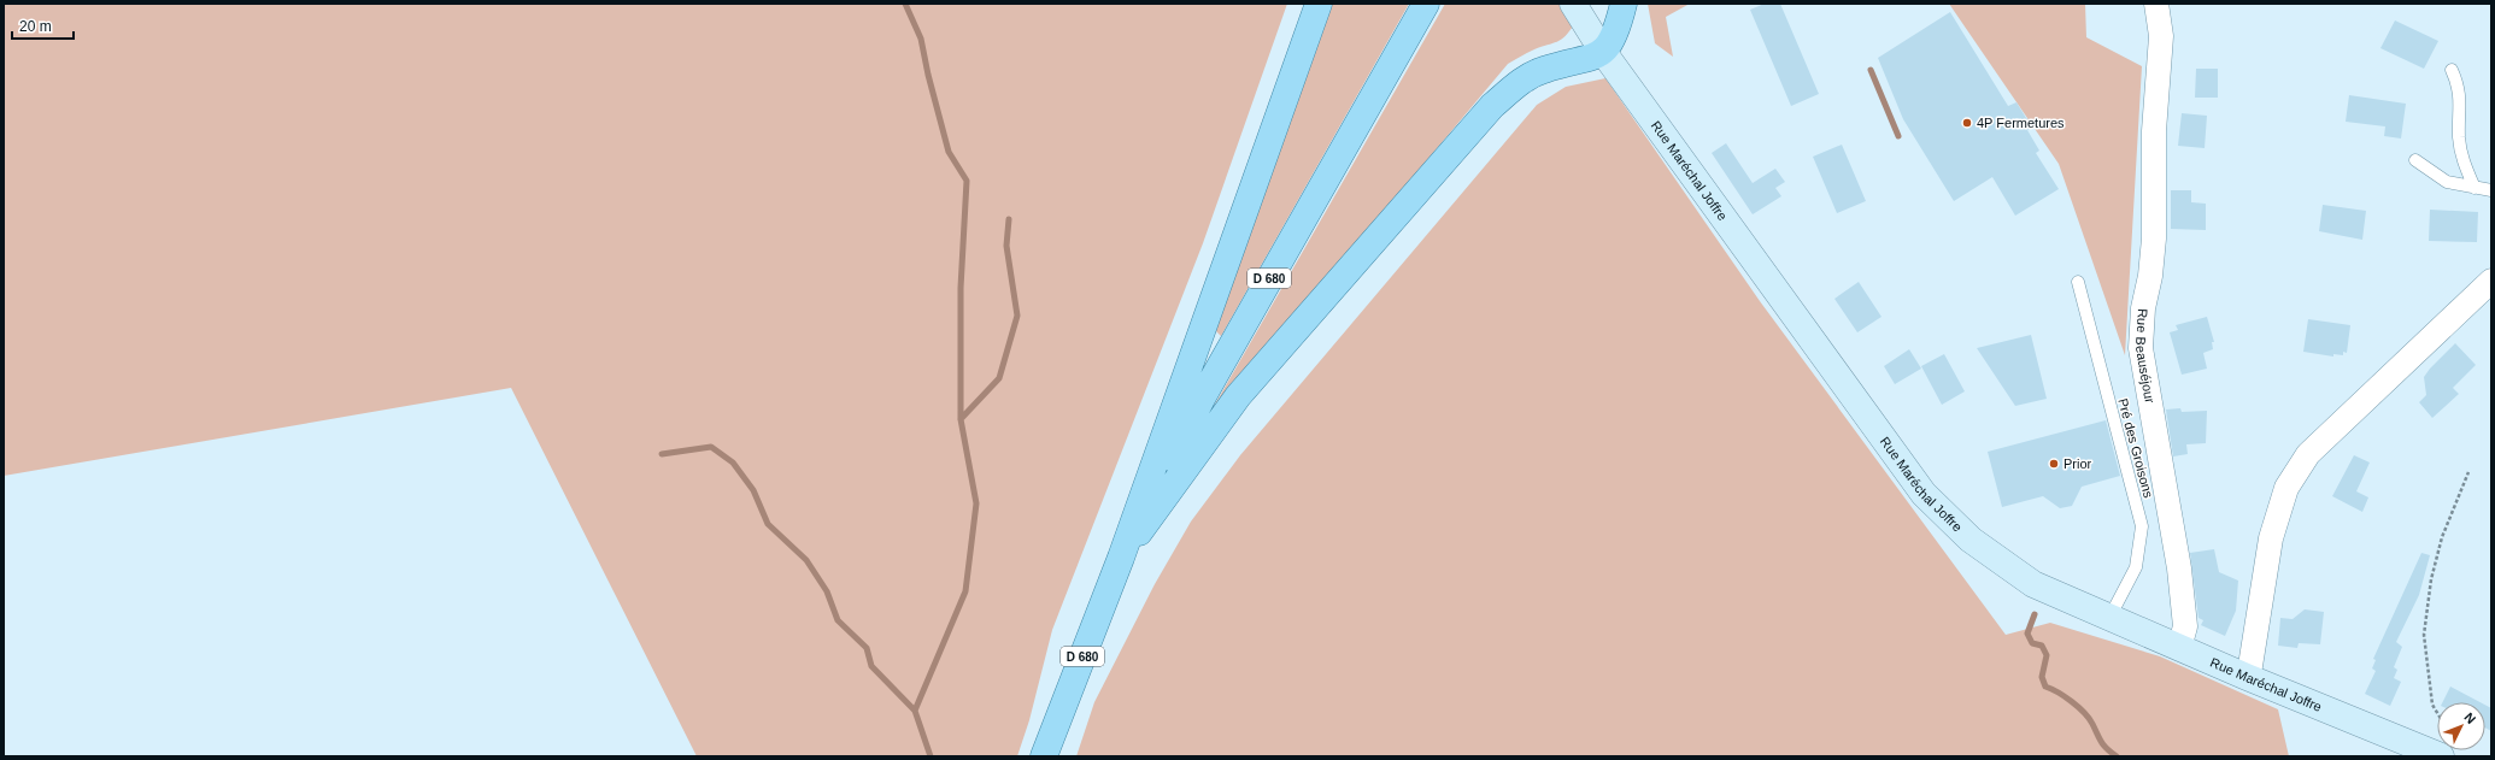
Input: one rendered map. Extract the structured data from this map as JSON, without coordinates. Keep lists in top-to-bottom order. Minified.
{"streets":{"main road":["Rue Maréchal Joffre","D 680"],"street":["Rue Beauséjour"],"lane":["Pré des Groisons"]},"crossings":[["Rue Maréchal Joffre","Rue Beauséjour"],["Rue Maréchal Joffre","Pré des Groisons"]],"places":["4P Fermetures","Prior"],"scale_bar":"20 m","north":"top right"}
